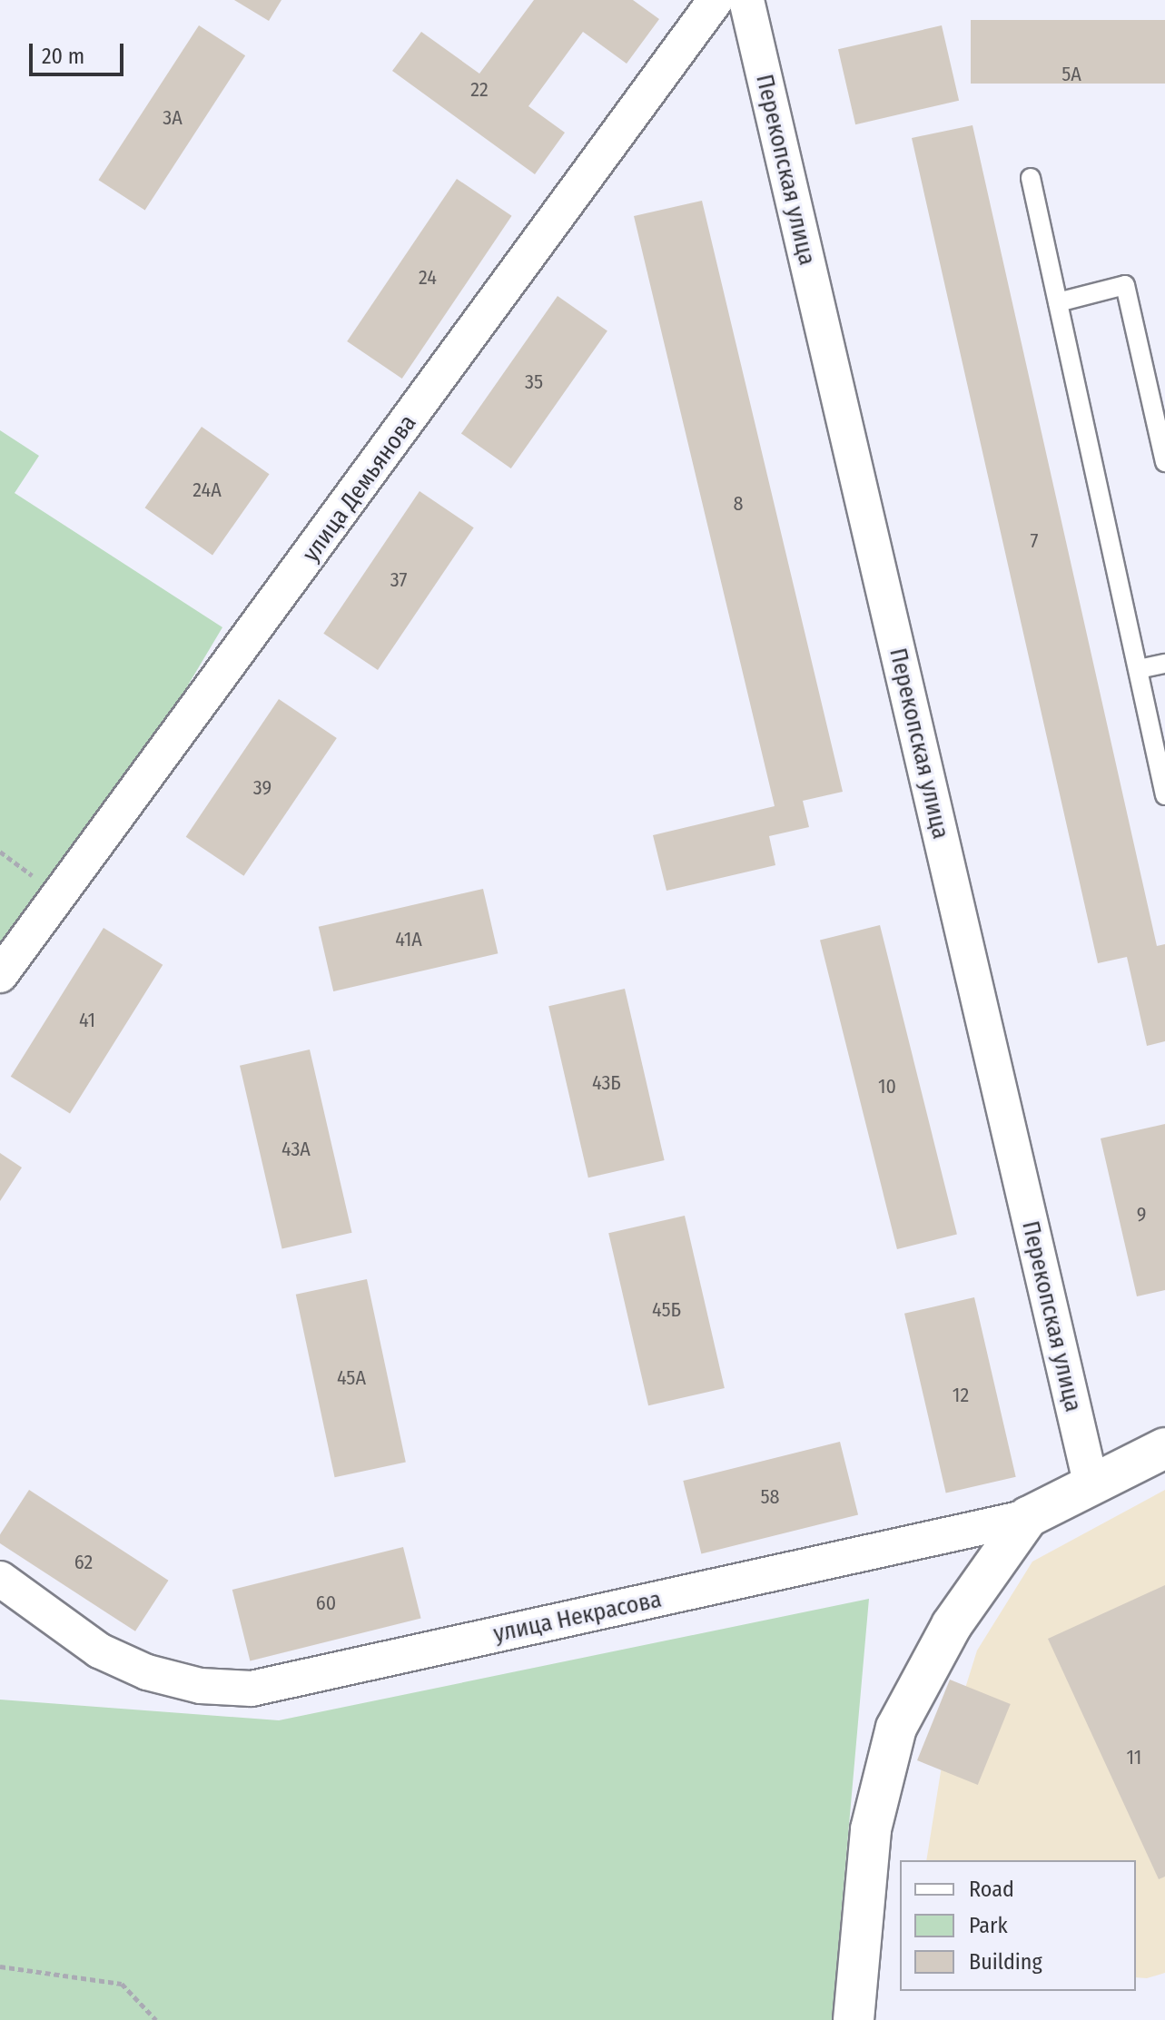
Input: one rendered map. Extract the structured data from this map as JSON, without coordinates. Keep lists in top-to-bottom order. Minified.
{"streets":{"street":["Перекопская улица","улица Демьянова","улица Некрасова"]},"crossings":[["Перекопская улица","улица Некрасова"]],"house_numbers":["5А","22","3А","24","35","24А","8","7","37","39","41А","41","43Б","10","43А","9","45Б","45А","12","58","62","60","11"],"legend":["Road","Park","Building"],"scale_bar":"20 m"}
